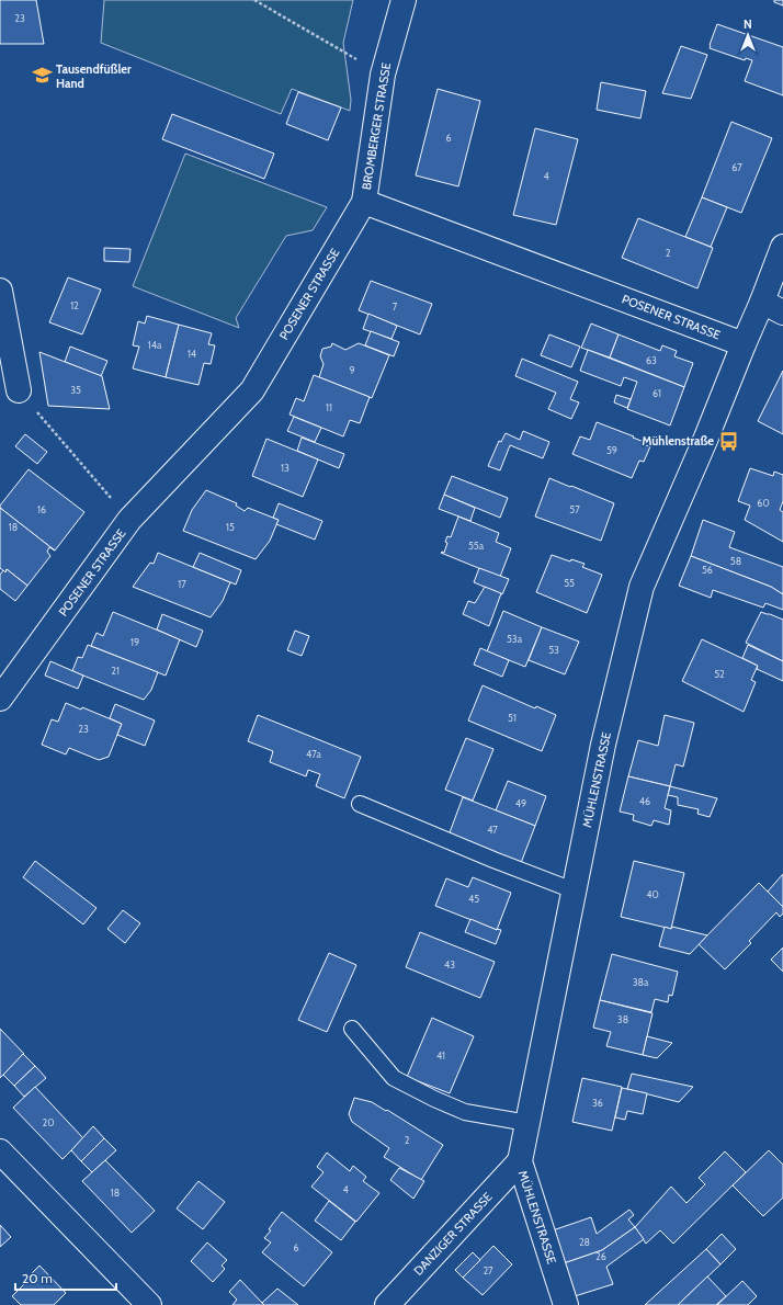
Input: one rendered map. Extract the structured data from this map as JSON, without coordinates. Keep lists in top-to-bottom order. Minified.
{"streets":{"street":["BROMBERGER STRASSE","POSENER STRASSE","MÜHLENSTRASSE","DANZIGER STRASSE"]},"crossings":[["BROMBERGER STRASSE","POSENER STRASSE"],["POSENER STRASSE","MÜHLENSTRASSE"],["MÜHLENSTRASSE","DANZIGER STRASSE"]],"places":{"school or university":["Tausendfüßler Hand"],"bus stop":["Mühlenstraße"]},"house_numbers":["23","6","67","4","2","12","7","14a","14","63","9","35","61","11","59","13","60","16","57","18","15","55a","58","56","55","17","53a","19","53","21","52","51","23","47a","46","49","47","40","45","43","38a","38","41","36","20","2","4","18","28","6","26","27"],"scale_bar":"20 m","north":"top"}
